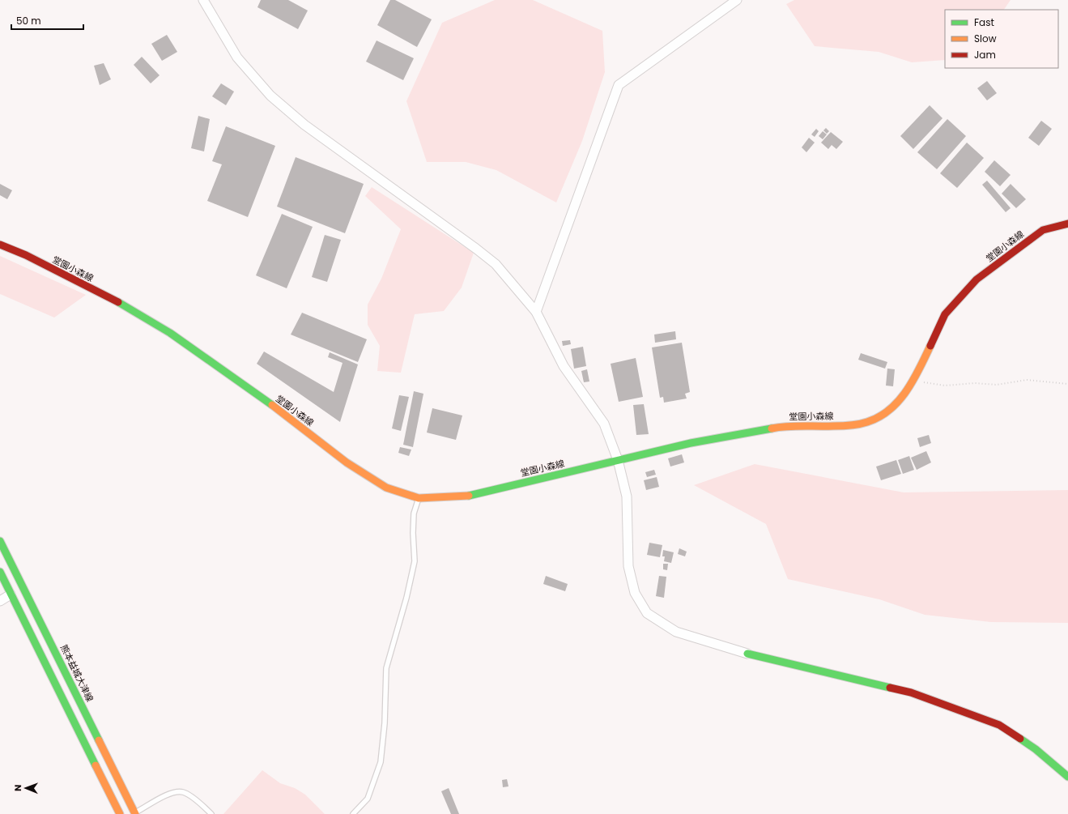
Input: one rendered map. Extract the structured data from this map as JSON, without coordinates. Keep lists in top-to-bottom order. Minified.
{"streets":{"main road":["堂園小森線","熊本益城大津線"]},"legend":["Fast","Slow","Jam"],"scale_bar":"50 m","north":"left"}
